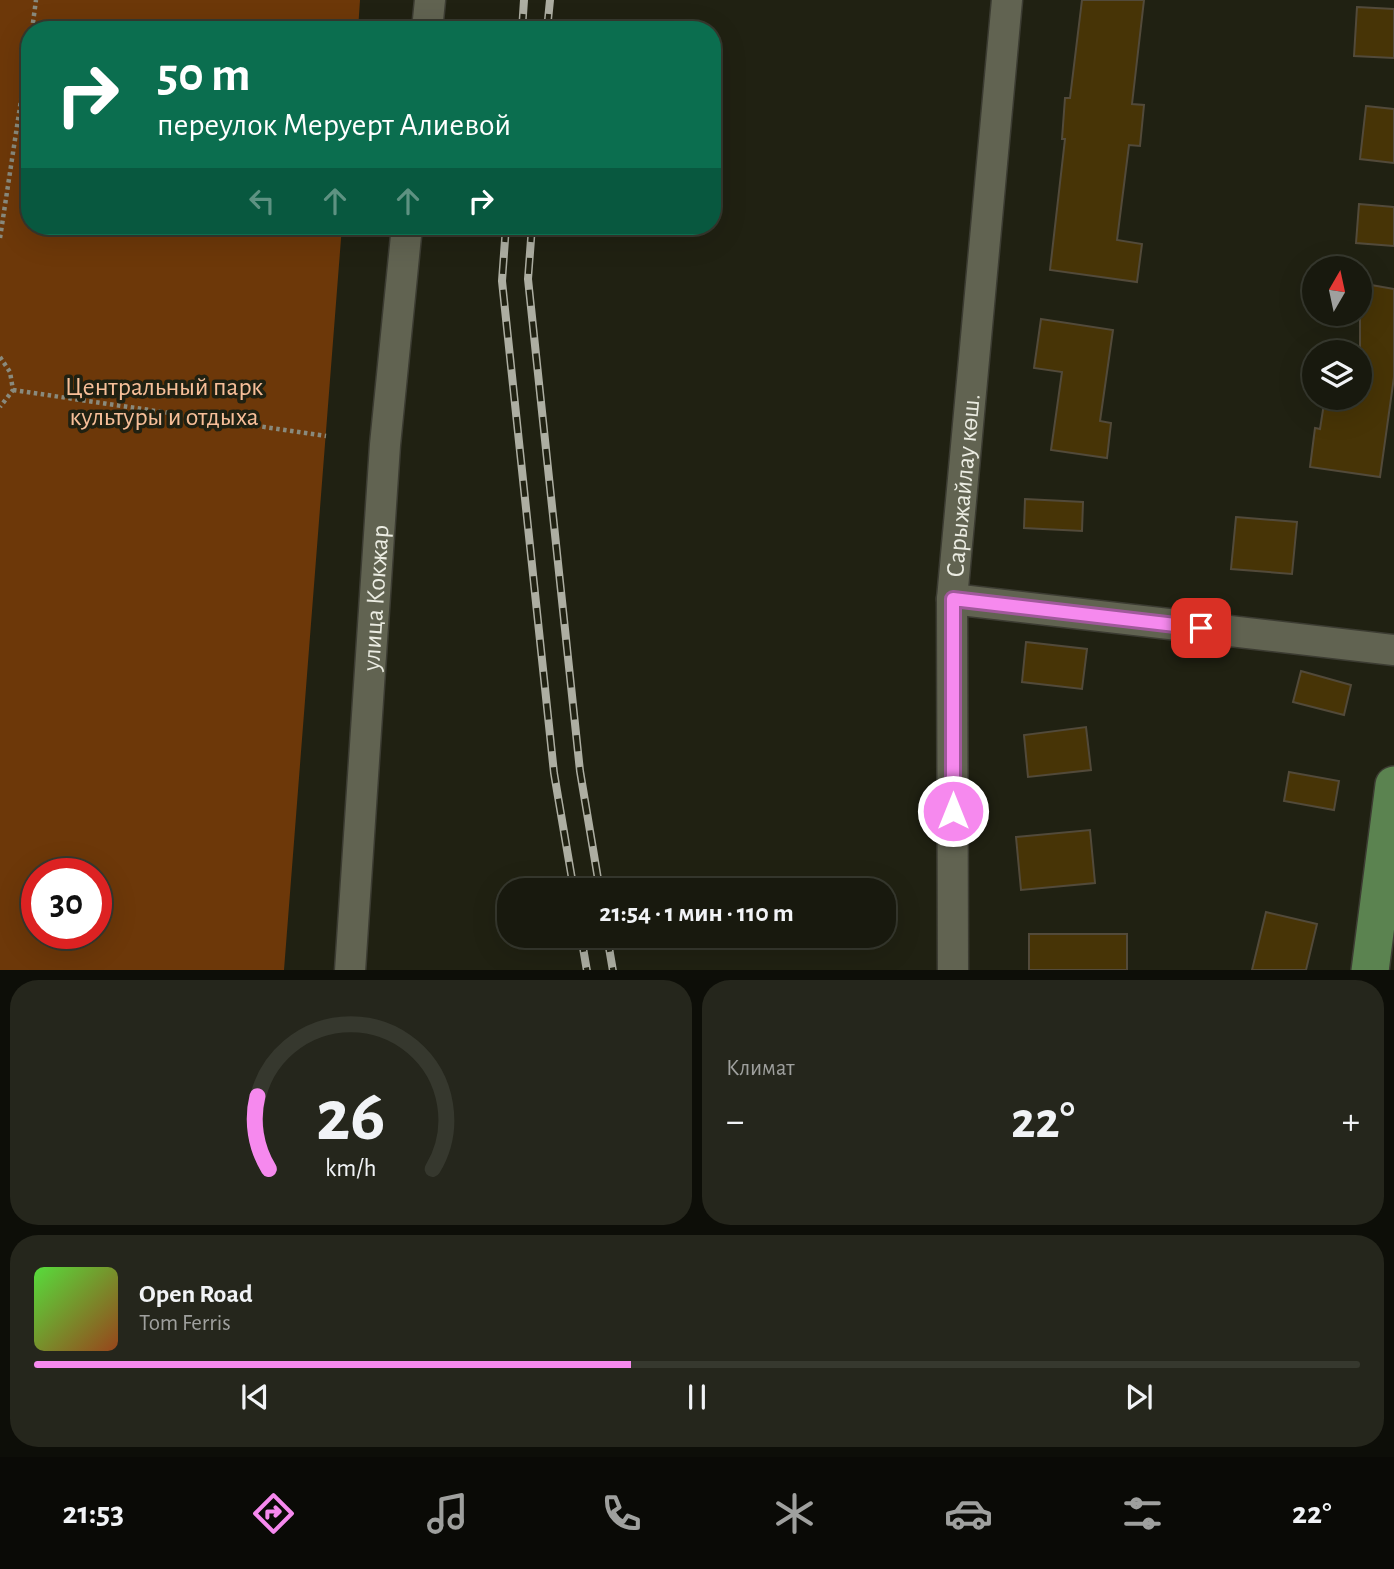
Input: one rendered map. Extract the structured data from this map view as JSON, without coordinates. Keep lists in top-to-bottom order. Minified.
{"streets":{"street":["Сарыжайлау көш.","улица Кокжар"]},"parks":["Центральный парк культуры и отдыха"],"north":"top","page":{"turn":["50 m","переулок Меруерт Алиевой"],"limit":"30","trip":"21:54 · 1 мин · 110 m","tile":"Климат","heat":["−","22°","+"],"song":["Open Road","Tom Ferris"],"tabs":["21:53","22°"],"gauge":["26","km/h"]}}
